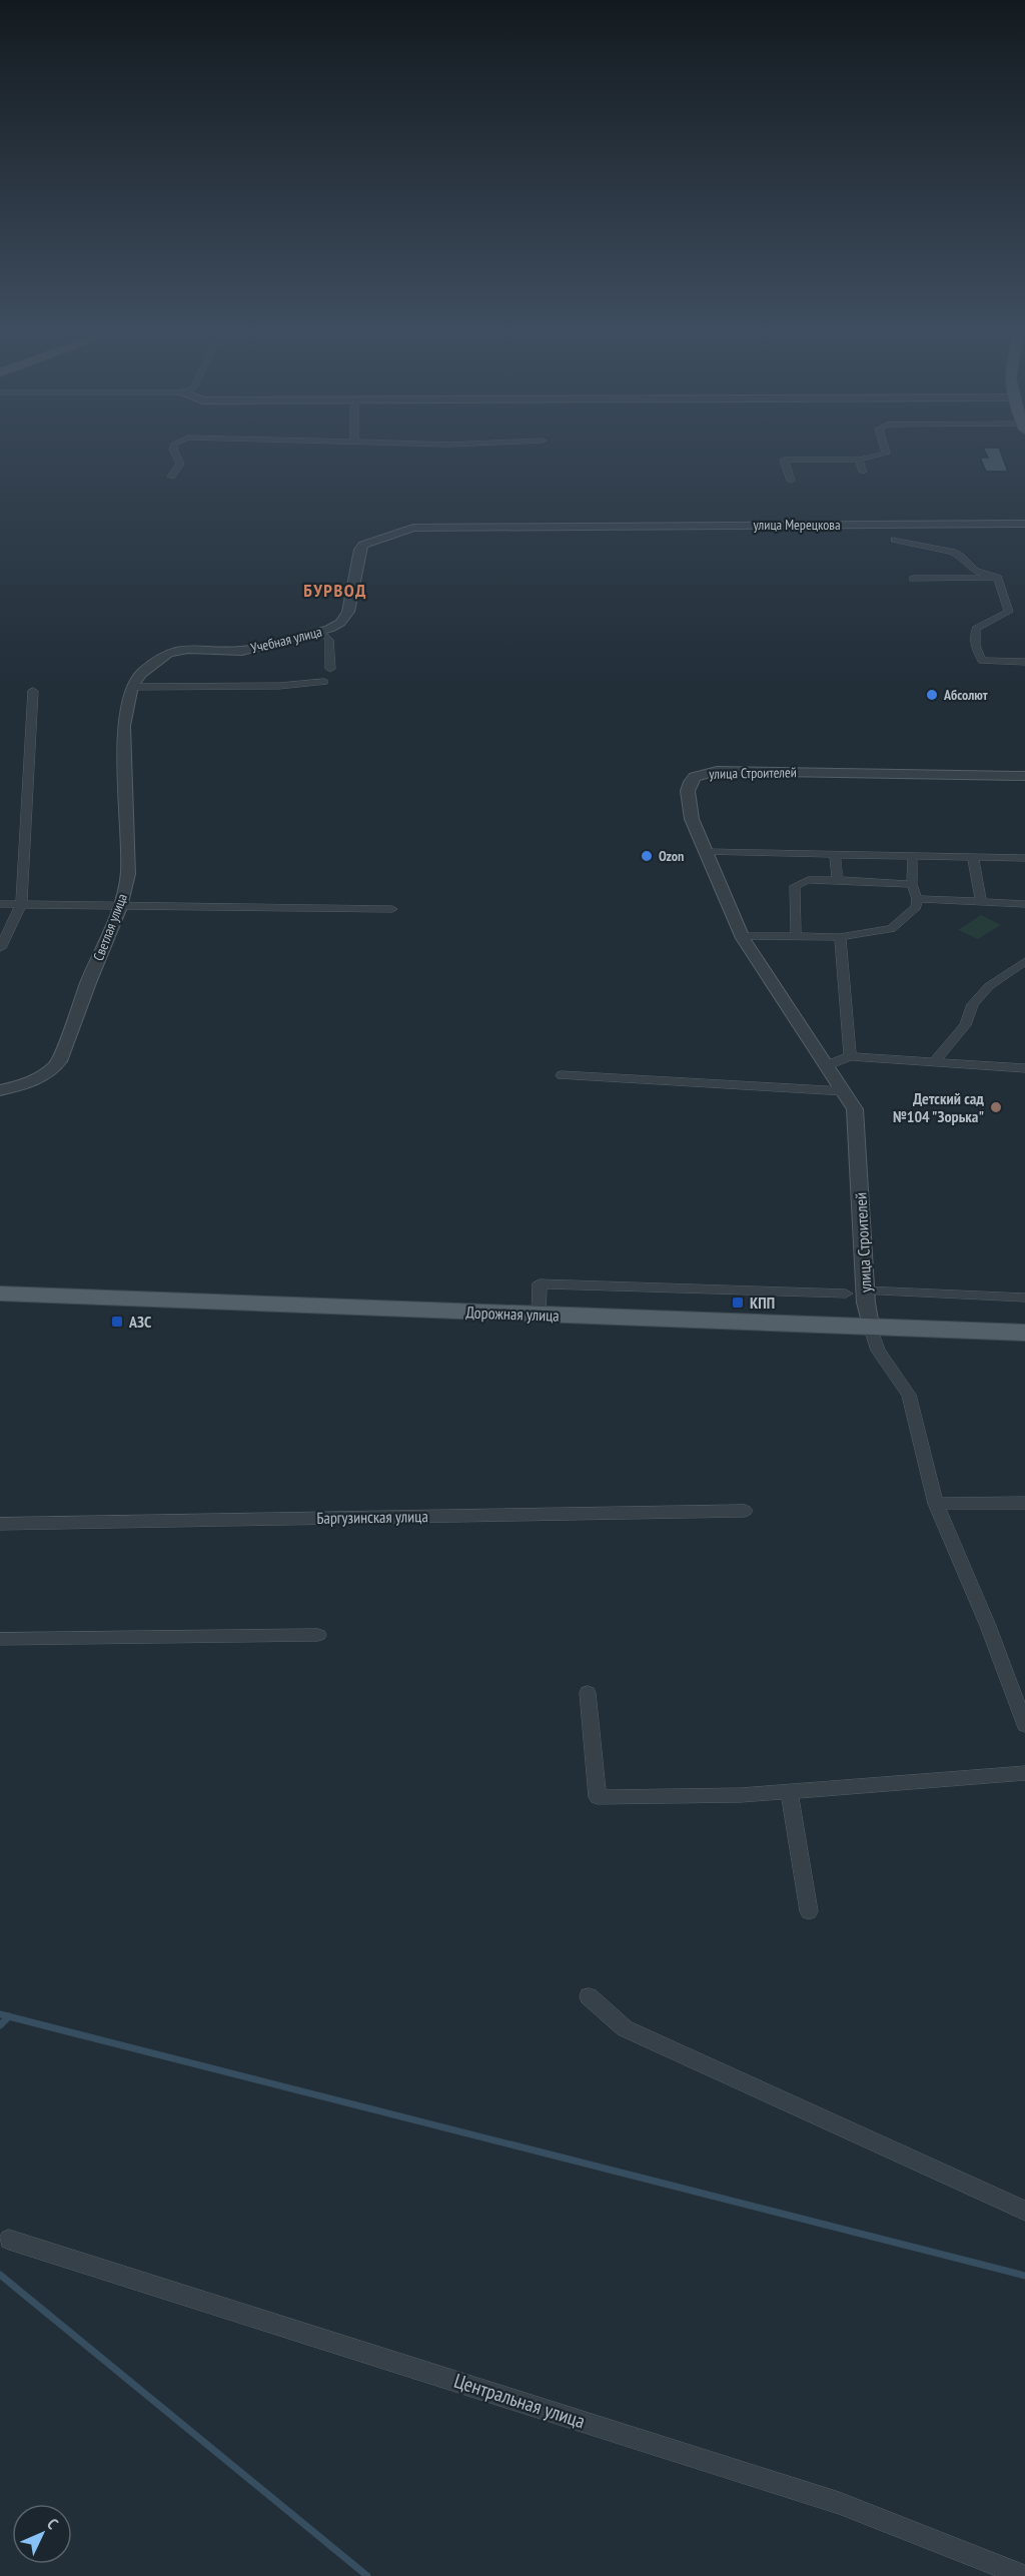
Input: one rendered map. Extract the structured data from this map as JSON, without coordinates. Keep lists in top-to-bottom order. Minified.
{"streets":{"main road":["Дорожная улица"],"street":["улица Мерецкова","Учебная улица","улица Строителей","Светлая улица","Баргузинская улица","Центральная улица"]},"crossings":[["улица Мерецкова","Учебная улица"],["Учебная улица","Светлая улица"],["улица Строителей","Дорожная улица"]],"districts":["БУРВОД"],"places":{"other":["Абсолют","Ozon","Детский сад №104 \"Зорька\""],"transit":["КПП","АЗС"]},"north":"top right"}
